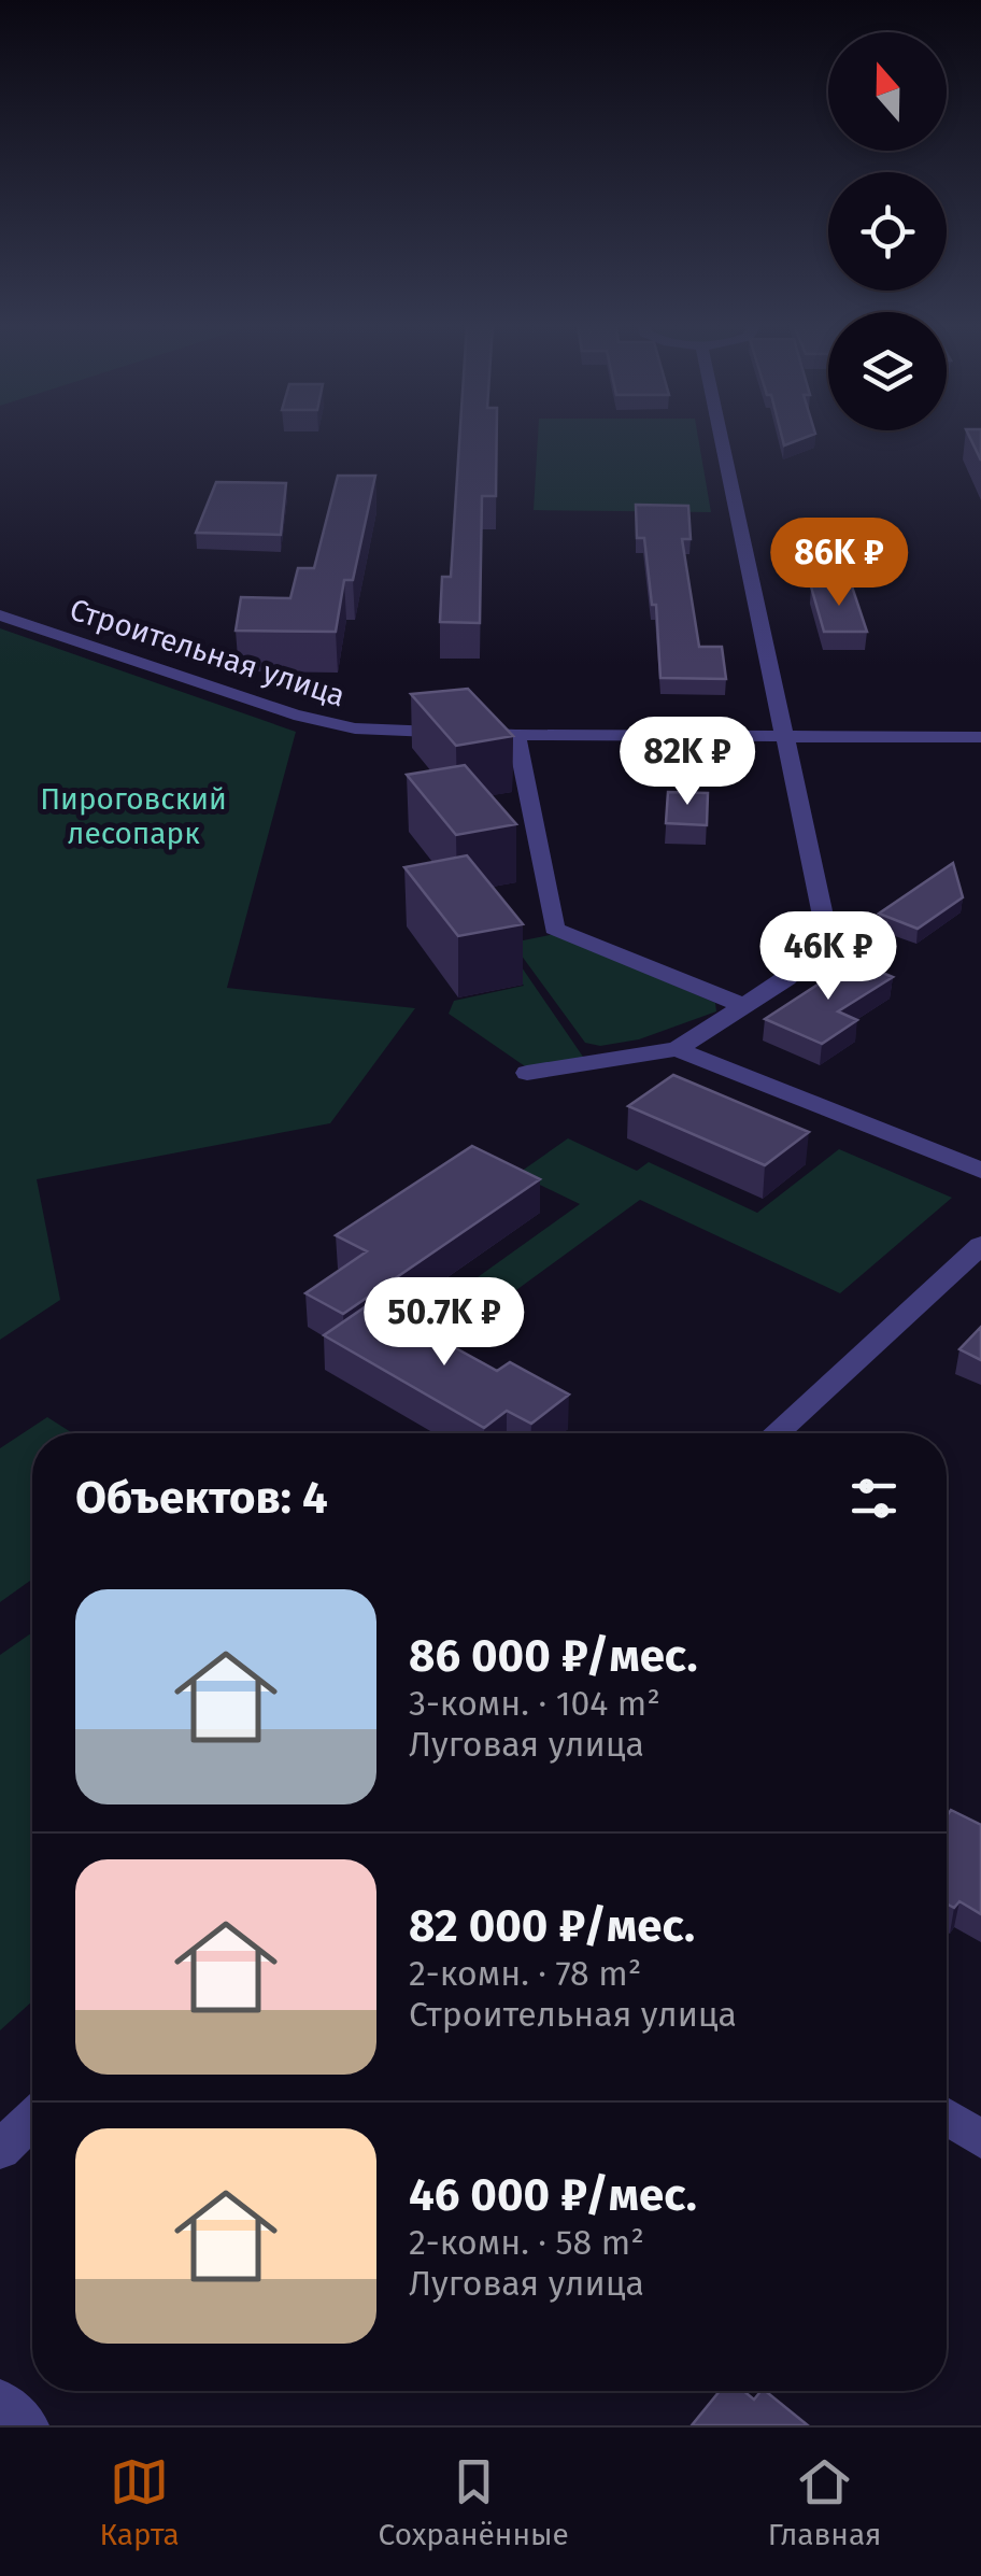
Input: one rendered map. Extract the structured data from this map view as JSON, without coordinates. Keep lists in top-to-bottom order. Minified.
{"streets":{"street":["Строительная улица"]},"parks":["Пироговский лесопарк"],"north":"top","page":{"price":["86K ₽","82K ₽","46K ₽","50.7K ₽"],"heading":"Объектов: 4","list":[{"name":"86 000 ₽/мес.","note":"3-комн. · 104 m² · Луговая улица"},{"name":"82 000 ₽/мес.","note":"2-комн. · 78 m² · Строительная улица"},{"name":"46 000 ₽/мес.","note":"2-комн. · 58 m² · Луговая улица"}],"tabs":["Карта","Сохранённые","Главная"]}}
